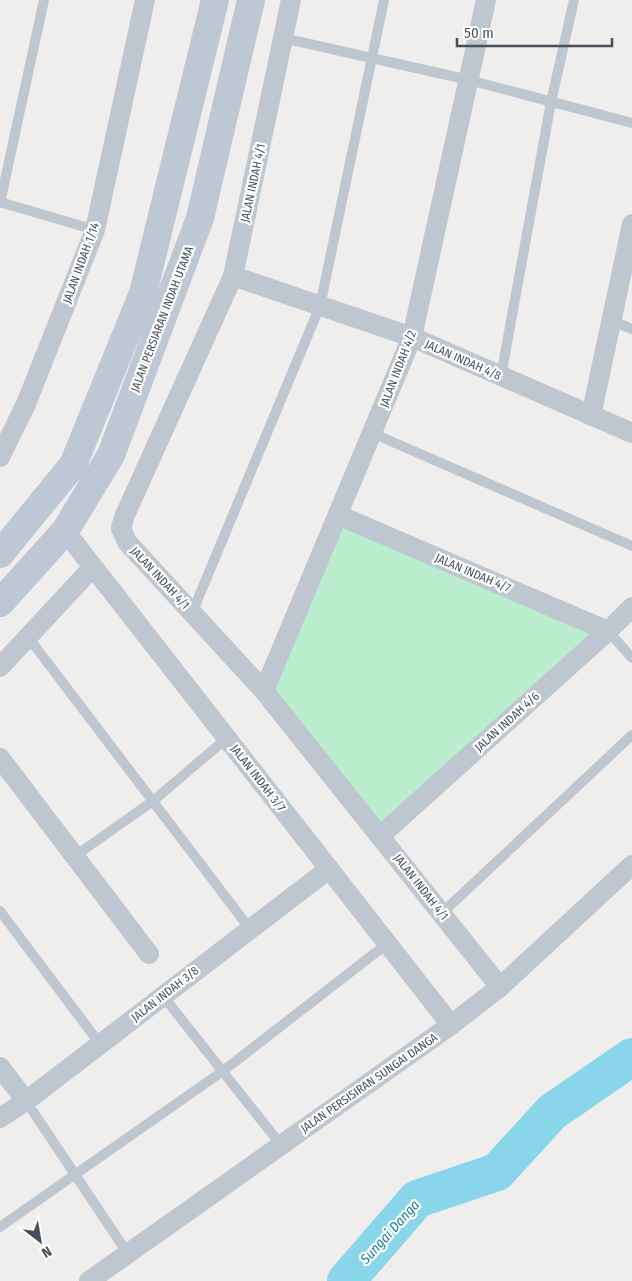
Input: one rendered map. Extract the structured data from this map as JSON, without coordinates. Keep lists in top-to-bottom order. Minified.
{"streets":{"main road":["JALAN PERSIARAN INDAH UTAMA"],"street":["JALAN INDAH 4/1","JALAN INDAH 1/14","JALAN INDAH 4/8","JALAN INDAH 4/2","JALAN INDAH 4/7","JALAN INDAH 4/6","JALAN INDAH 3/7","JALAN INDAH 3/8","JALAN PERSISIRAN SUNGAI DANGA"]},"crossings":[["JALAN INDAH 4/1","JALAN INDAH 4/8"],["JALAN INDAH 4/1","JALAN INDAH 4/2"],["JALAN INDAH 4/1","JALAN INDAH 4/6"],["JALAN INDAH 4/1","JALAN PERSISIRAN SUNGAI DANGA"],["JALAN PERSIARAN INDAH UTAMA","JALAN INDAH 3/7"],["JALAN INDAH 4/8","JALAN INDAH 4/2"],["JALAN INDAH 4/2","JALAN INDAH 4/7"],["JALAN INDAH 4/7","JALAN INDAH 4/6"],["JALAN INDAH 3/7","JALAN INDAH 3/8"],["JALAN INDAH 3/7","JALAN PERSISIRAN SUNGAI DANGA"]],"water":["Sungai Danga"],"scale_bar":"50 m","north":"bottom right"}
